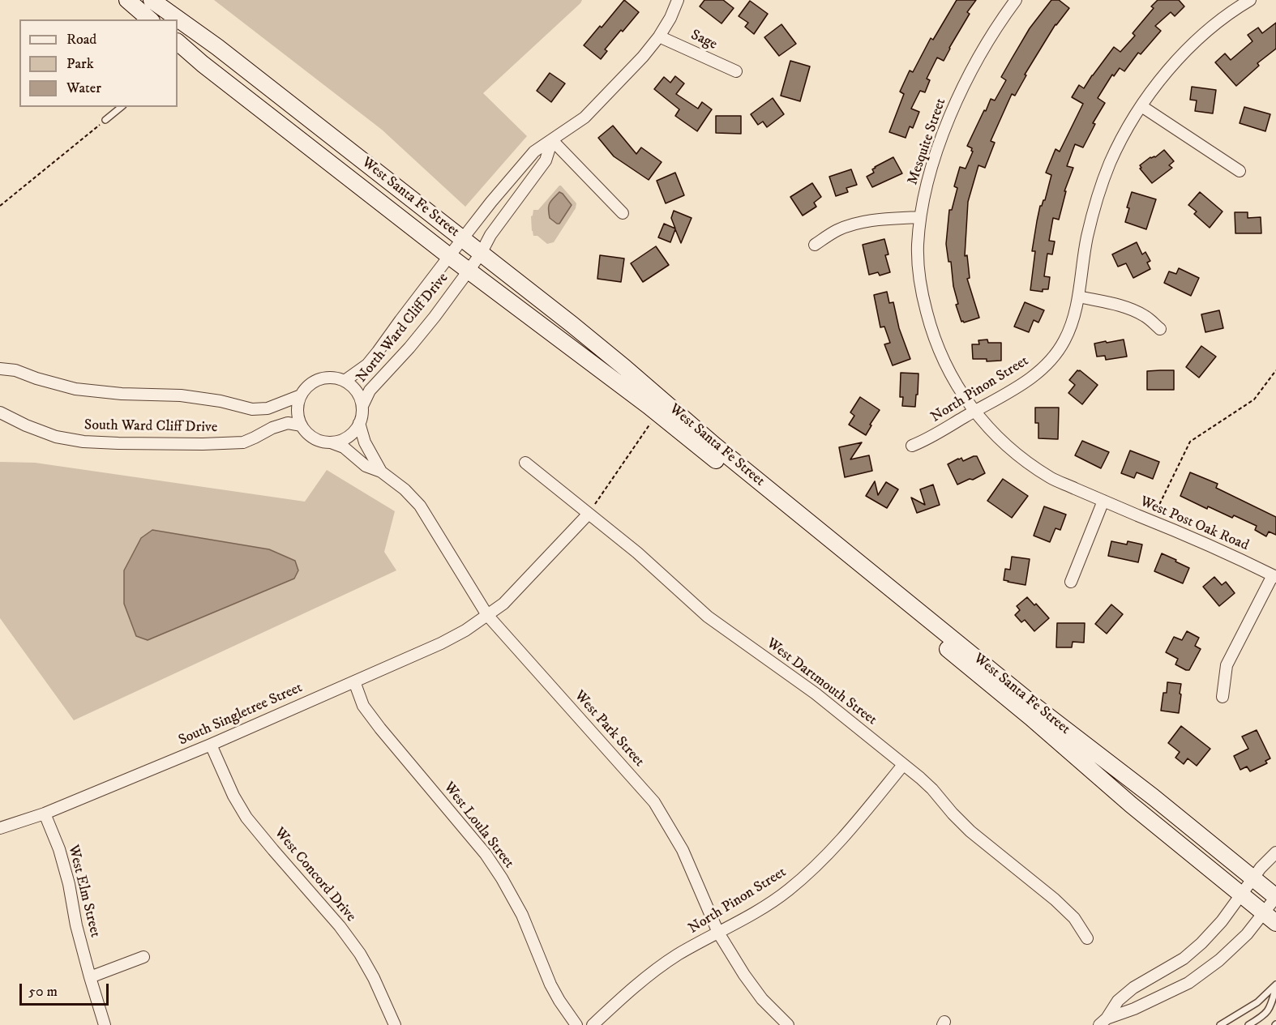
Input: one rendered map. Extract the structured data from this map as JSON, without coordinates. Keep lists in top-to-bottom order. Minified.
{"streets":{"street":["Sage","Mesquite Street","West Santa Fe Street","North Ward Cliff Drive","North Pinon Street","South Ward Cliff Drive","West Post Oak Road","West Dartmouth Street","South Singletree Street","West Park Street","West Loula Street","West Concord Drive","West Elm Street"]},"crossings":[["Sage","North Ward Cliff Drive"],["Mesquite Street","North Pinon Street"],["Mesquite Street","West Post Oak Road"],["West Santa Fe Street","North Ward Cliff Drive"],["North Ward Cliff Drive","South Ward Cliff Drive"],["North Ward Cliff Drive","West Park Street"],["North Pinon Street","West Post Oak Road"],["North Pinon Street","West Dartmouth Street"],["North Pinon Street","West Park Street"],["South Ward Cliff Drive","West Park Street"],["West Dartmouth Street","South Singletree Street"],["South Singletree Street","West Park Street"],["South Singletree Street","West Loula Street"],["South Singletree Street","West Concord Drive"],["South Singletree Street","West Elm Street"]],"legend":["Road","Park","Water"],"scale_bar":"50 m"}
